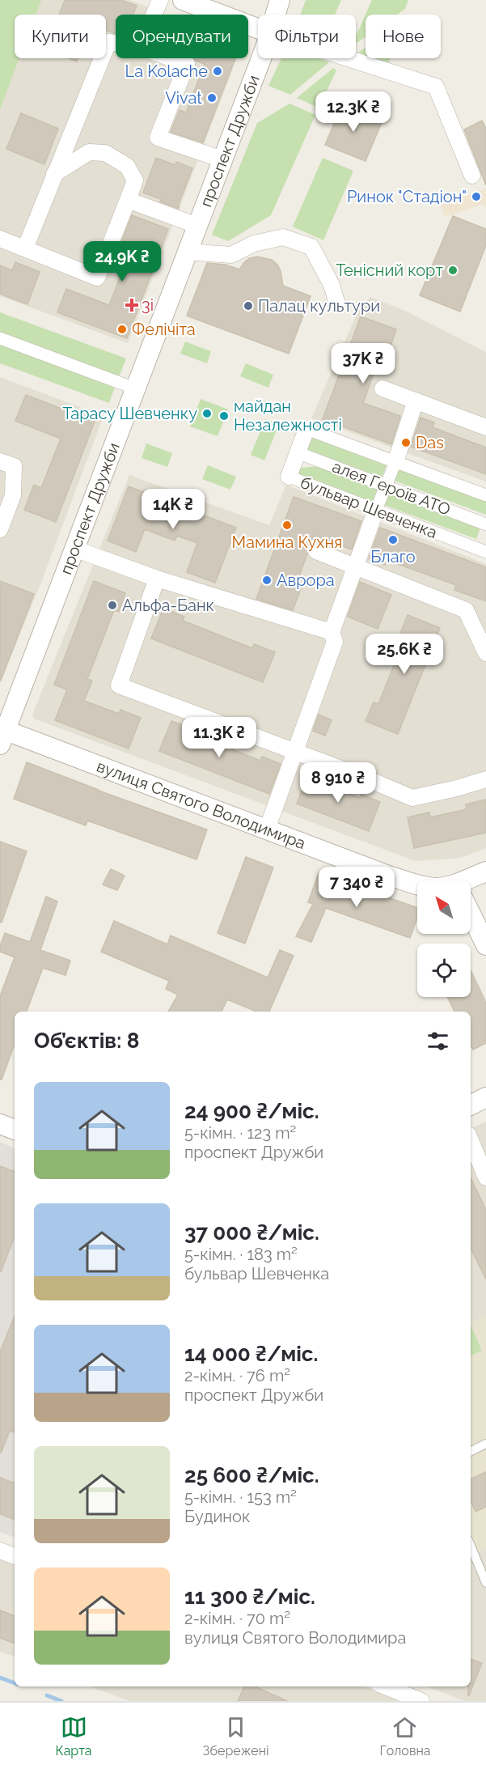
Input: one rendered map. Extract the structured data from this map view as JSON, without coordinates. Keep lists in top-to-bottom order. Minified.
{"streets":{"street":["проспект Дружби","алея Героїв АТО","бульвар Шевченка","вулиця Святого Володимира"]},"crossings":[["проспект Дружби","вулиця Святого Володимира"],["алея Героїв АТО","бульвар Шевченка"]],"places":{"other":["La Kolache","Vivat","Ринок \"Стадіон\"","Тенісний корт","Палац культури","Фелічіта","Тарасу Шевченку","майдан Незалежності","Das","Мамина Кухня","Благо","Аврора","Альфа-Банк"],"health":["3і"]},"north":"top left","page":{"chip":["Купити","Орендувати","Фільтри","Нове"],"price":["12.3K ₴","24.9K ₴","37K ₴","14K ₴","25.6K ₴","11.3K ₴","8 910 ₴","7 340 ₴"],"heading":"Об’єктів: 8","list":[{"name":"24 900 ₴/міс.","note":"5-кімн. · 123 m² · проспект Дружби"},{"name":"37 000 ₴/міс.","note":"5-кімн. · 183 m² · бульвар Шевченка"},{"name":"14 000 ₴/міс.","note":"2-кімн. · 76 m² · проспект Дружби"},{"name":"25 600 ₴/міс.","note":"5-кімн. · 153 m² · Будинок"},{"name":"11 300 ₴/міс.","note":"2-кімн. · 70 m² · вулиця Святого Володимира"}],"tabs":["Карта","Збережені","Головна"]}}
